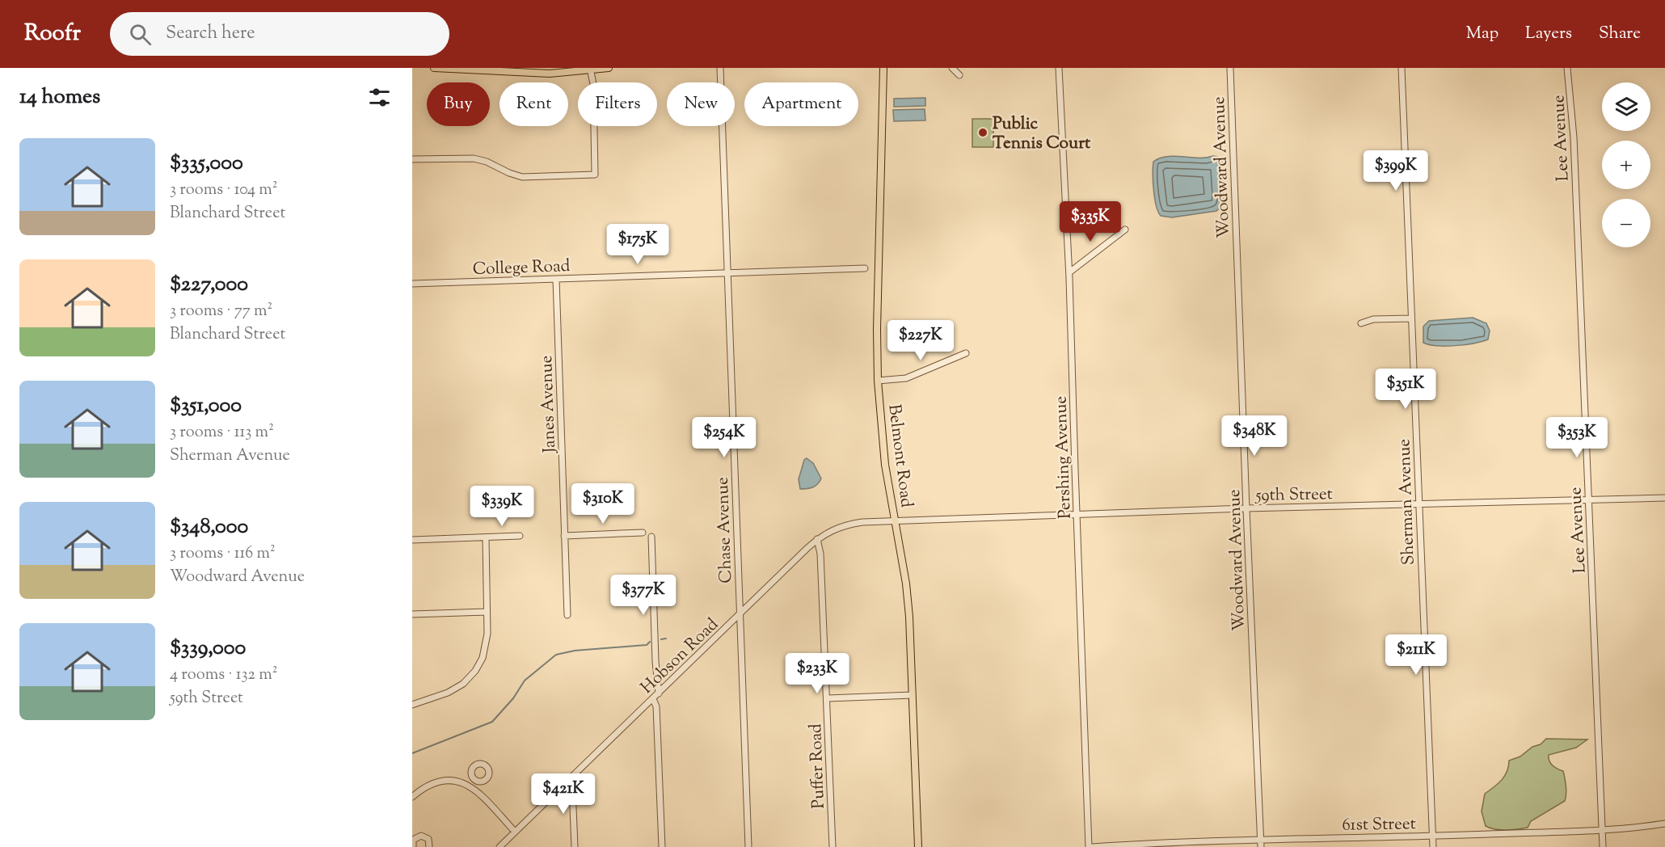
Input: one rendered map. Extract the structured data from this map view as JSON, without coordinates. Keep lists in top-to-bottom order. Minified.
{"streets":{"main road":["Belmont Road"],"street":["Lee Avenue","Woodward Avenue","College Road","Janes Avenue","Pershing Avenue","59th Street","Sherman Avenue","Chase Avenue","Hobson Road","Puffer Road","61st Street"]},"crossings":[["Lee Avenue","59th Street"],["Lee Avenue","61st Street"],["Woodward Avenue","59th Street"],["Woodward Avenue","61st Street"],["College Road","Janes Avenue"],["College Road","Chase Avenue"],["Belmont Road","59th Street"],["Belmont Road","Hobson Road"],["Pershing Avenue","59th Street"],["59th Street","Sherman Avenue"],["59th Street","Hobson Road"],["Sherman Avenue","61st Street"],["Chase Avenue","Hobson Road"],["Hobson Road","Puffer Road"]],"places":["Public Tennis Court"],"page":{"header":"Roofr","search":"Search here","nav":["Map","Layers","Share"],"heading":"14 homes","map_buttons":["+","−"],"chip":["Buy","Rent","Filters","New","Apartment"],"list":[{"name":"$335,000","note":"3 rooms · 104 m² · Blanchard Street"},{"name":"$227,000","note":"3 rooms · 77 m² · Blanchard Street"},{"name":"$351,000","note":"3 rooms · 113 m² · Sherman Avenue"},{"name":"$348,000","note":"3 rooms · 116 m² · Woodward Avenue"},{"name":"$339,000","note":"4 rooms · 132 m² · 59th Street"}],"price":["$399K","$335K","$175K","$227K","$351K","$348K","$254K","$353K","$310K","$339K","$377K","$211K","$233K","$421K"]}}
